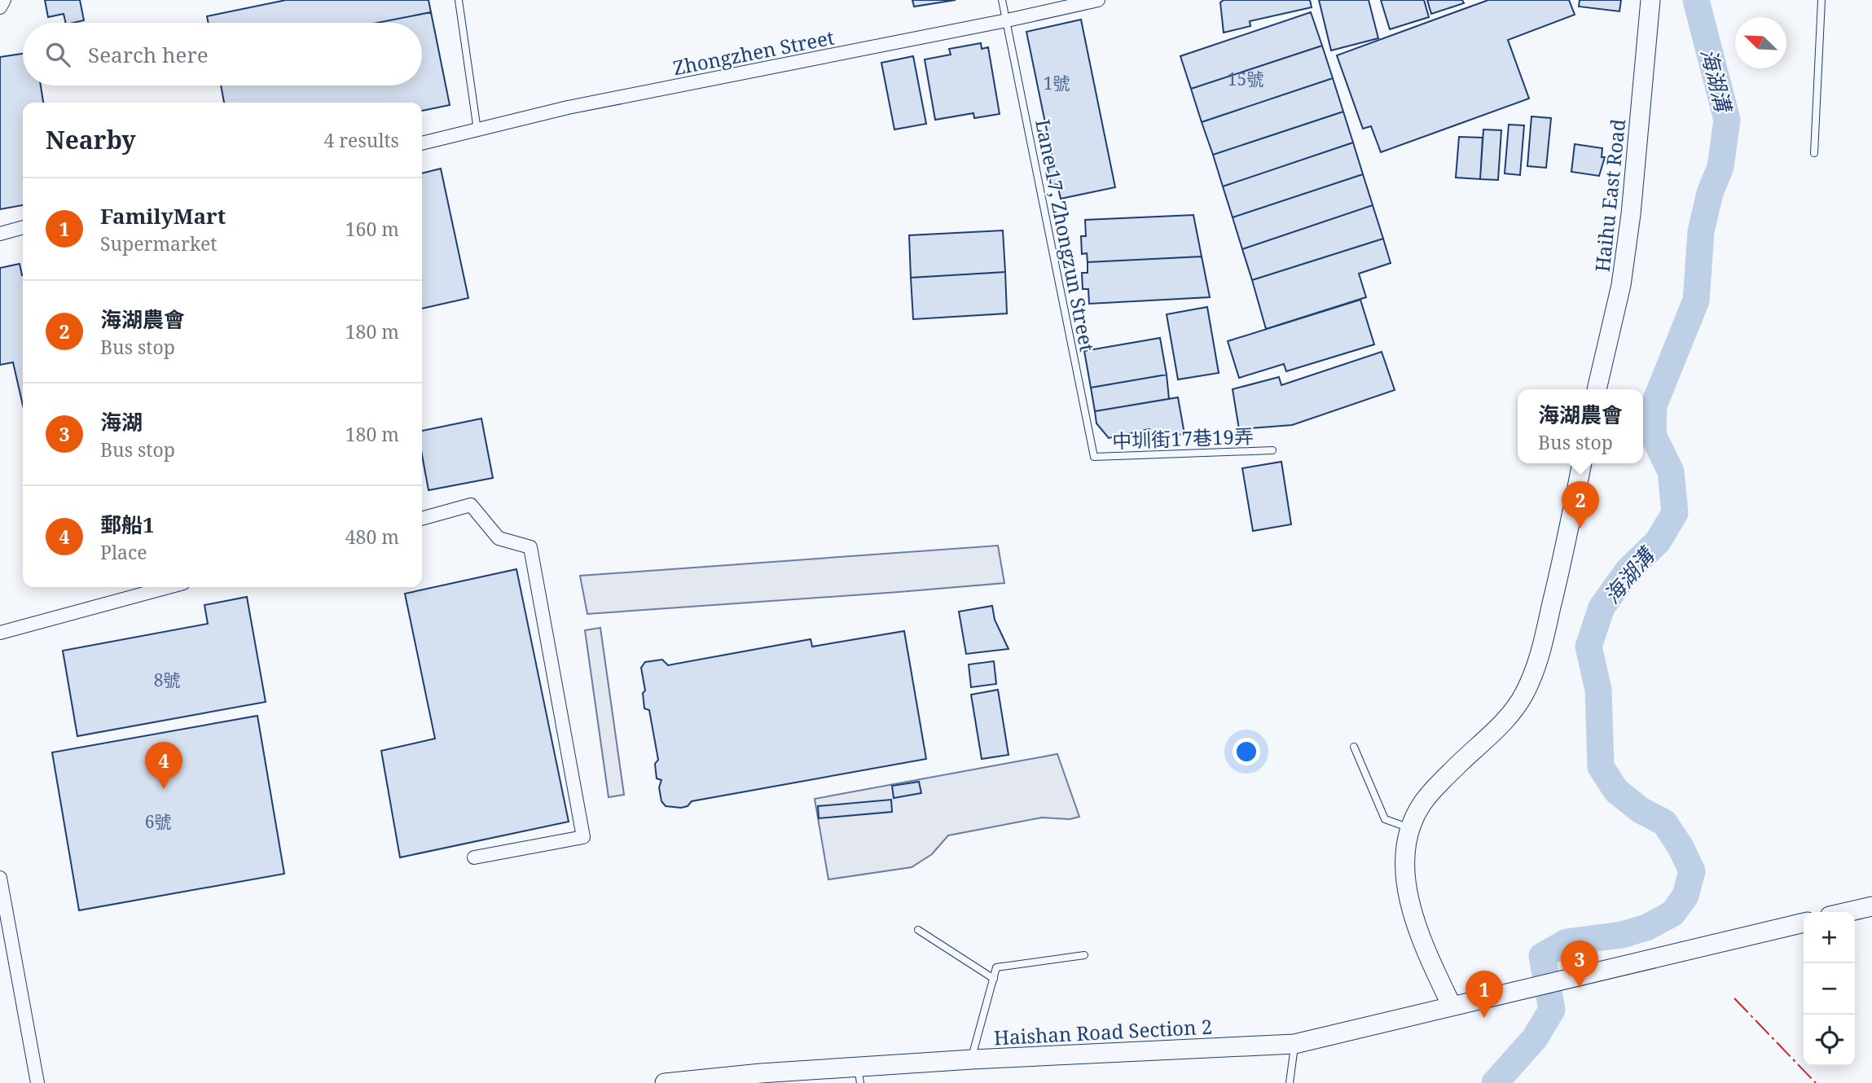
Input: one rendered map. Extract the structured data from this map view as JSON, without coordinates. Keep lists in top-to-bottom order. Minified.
{"streets":{"main road":["Haihu East Road","Haishan Road Section 2"],"street":["Zhongzhen Street"],"lane":["Lane 17, Zhongzun Street","中圳街17巷19弄"]},"crossings":[["Zhongzhen Street","Lane 17, Zhongzun Street"],["Lane 17, Zhongzun Street","中圳街17巷19弄"]],"water":["海湖溝"],"house_numbers":["15號","1號","8號","6號"],"north":"top left","page":{"search":"Search here","heading":["Nearby","4 results"],"list":[{"mark":"1","name":"FamilyMart","note":"Supermarket","value":"160 m"},{"mark":"2","name":"海湖農會","note":"Bus stop","value":"180 m"},{"mark":"3","name":"海湖","note":"Bus stop","value":"180 m"},{"mark":"4","name":"郵船1","note":"Place","value":"480 m"}],"popup":["海湖農會","Bus stop"],"pins":["2","4","3","1"],"map_buttons":["+","−"]}}
